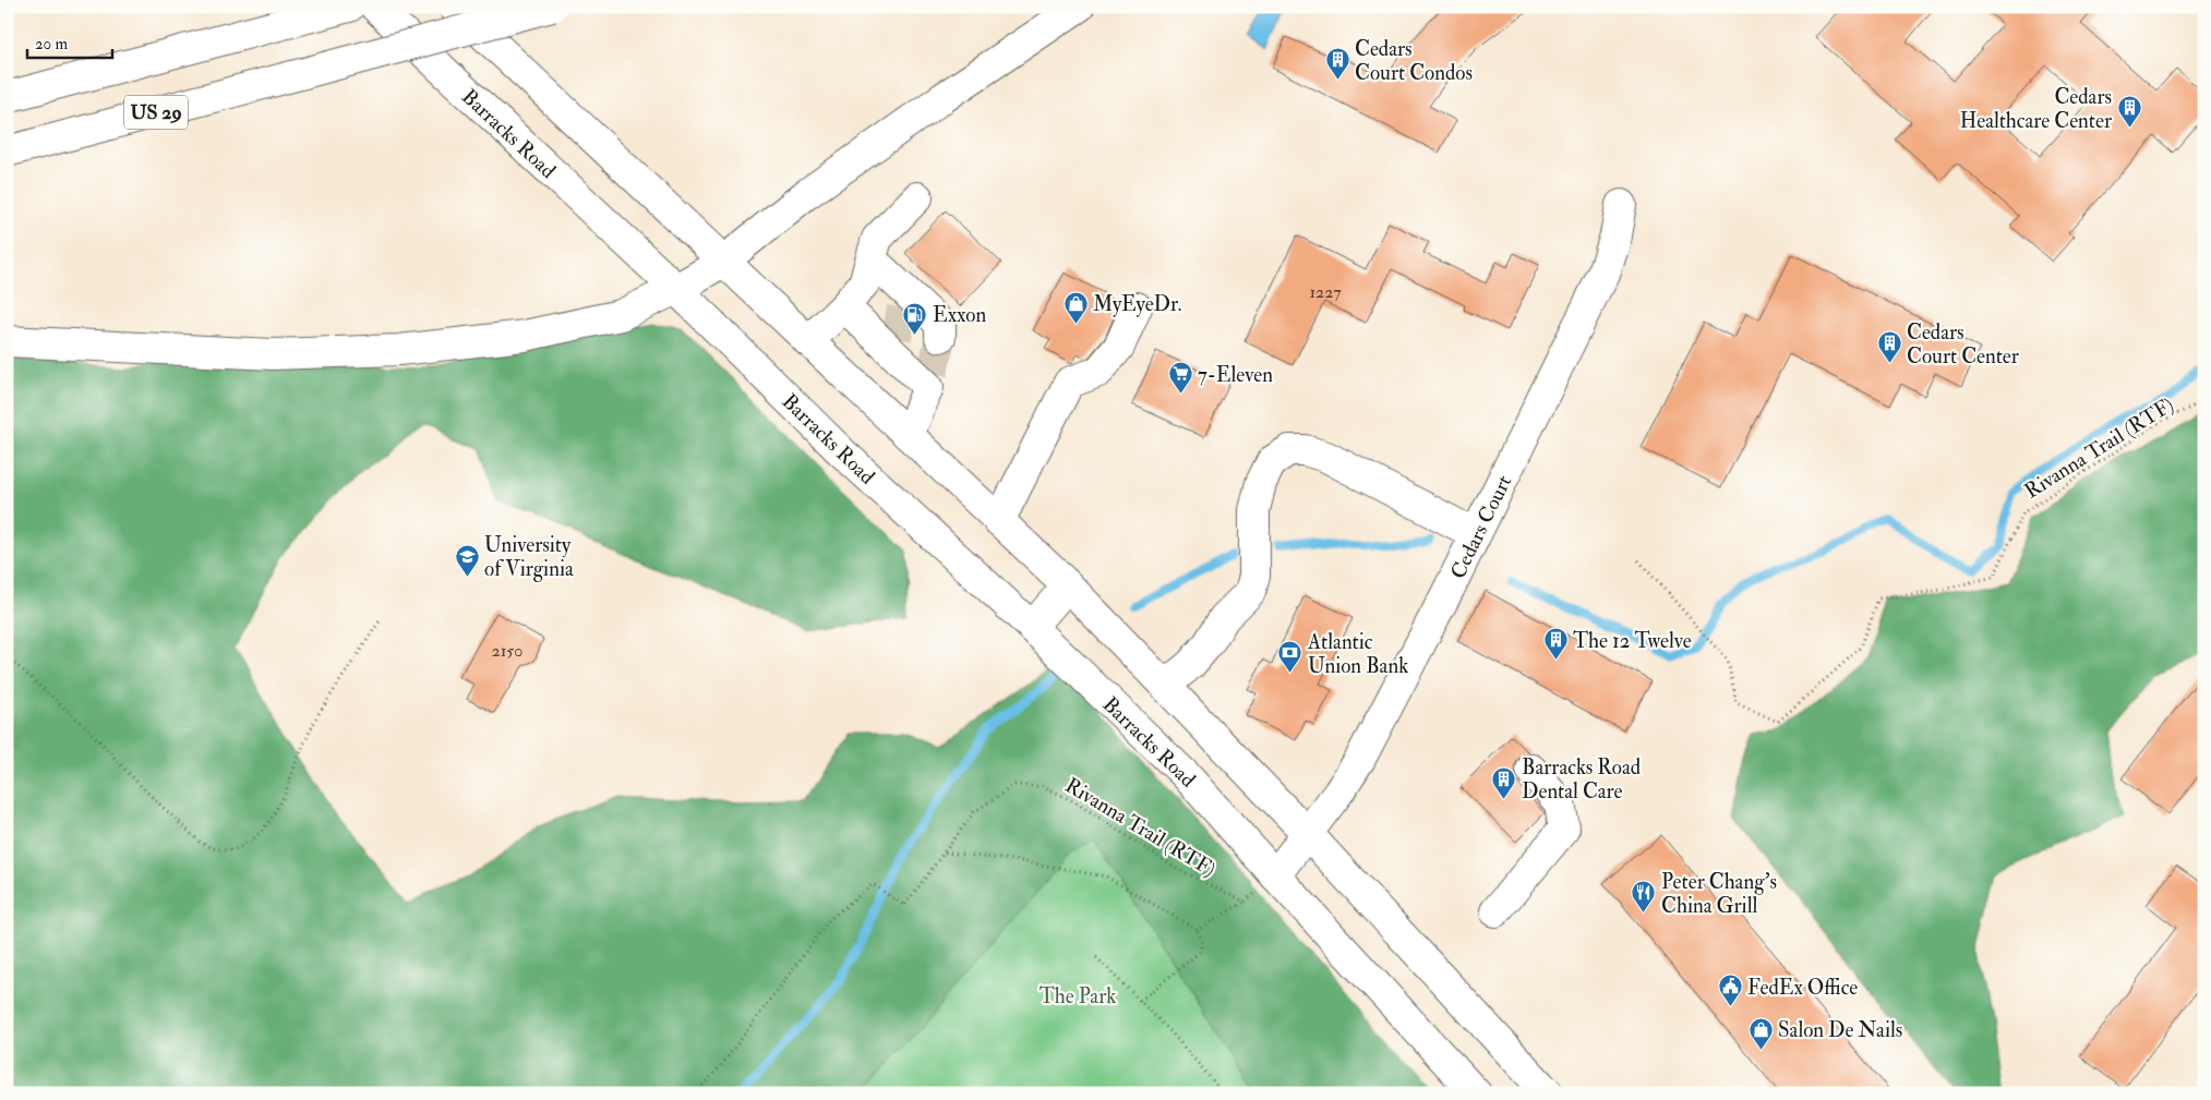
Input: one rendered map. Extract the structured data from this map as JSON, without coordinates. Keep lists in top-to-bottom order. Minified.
{"streets":{"main road":["US 29","Barracks Road","Cedars Court"],"path":["Rivanna Trail (RTF)"]},"parks":["The Park"],"places":{"building":["Cedars Court Condos","Cedars Healthcare Center","Cedars Court Center","The 12 Twelve","Barracks Road Dental Care"],"shop":["MyEyeDr.","Salon De Nails"],"fuel station":["Exxon"],"supermarket":["7-Eleven"],"school or university":["University of Virginia"],"bank":["Atlantic Union Bank"],"restaurant":["Peter Chang's China Grill"],"public building":["FedEx Office"]},"house_numbers":["1227","2150"],"scale_bar":"20 m"}
